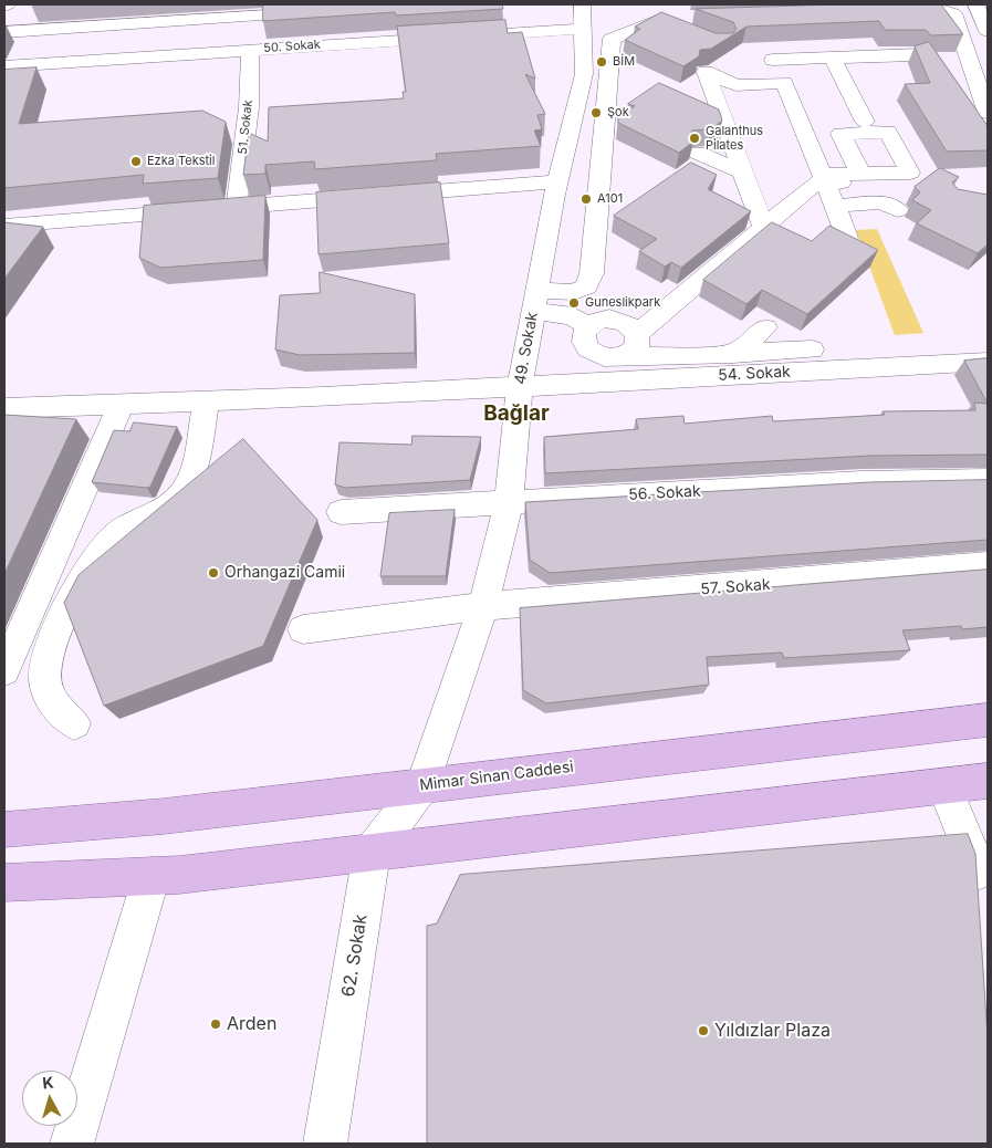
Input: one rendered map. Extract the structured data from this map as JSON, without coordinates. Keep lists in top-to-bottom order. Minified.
{"streets":{"main road":["Mimar Sinan Caddesi"],"street":["50. Sokak","51. Sokak","49. Sokak","54. Sokak","56. Sokak","57. Sokak","62. Sokak"]},"crossings":[["50. Sokak","51. Sokak"],["50. Sokak","49. Sokak"],["49. Sokak","54. Sokak"],["49. Sokak","56. Sokak"],["49. Sokak","57. Sokak"],["49. Sokak","Mimar Sinan Caddesi"],["49. Sokak","62. Sokak"],["Mimar Sinan Caddesi","62. Sokak"]],"districts":["Bağlar"],"places":["BİM","Şok","Galanthus Pilates","Ezka Tekstil","A101","Guneslikpark","Orhangazi Camii","Arden","Yıldızlar Plaza"],"north":"top"}
